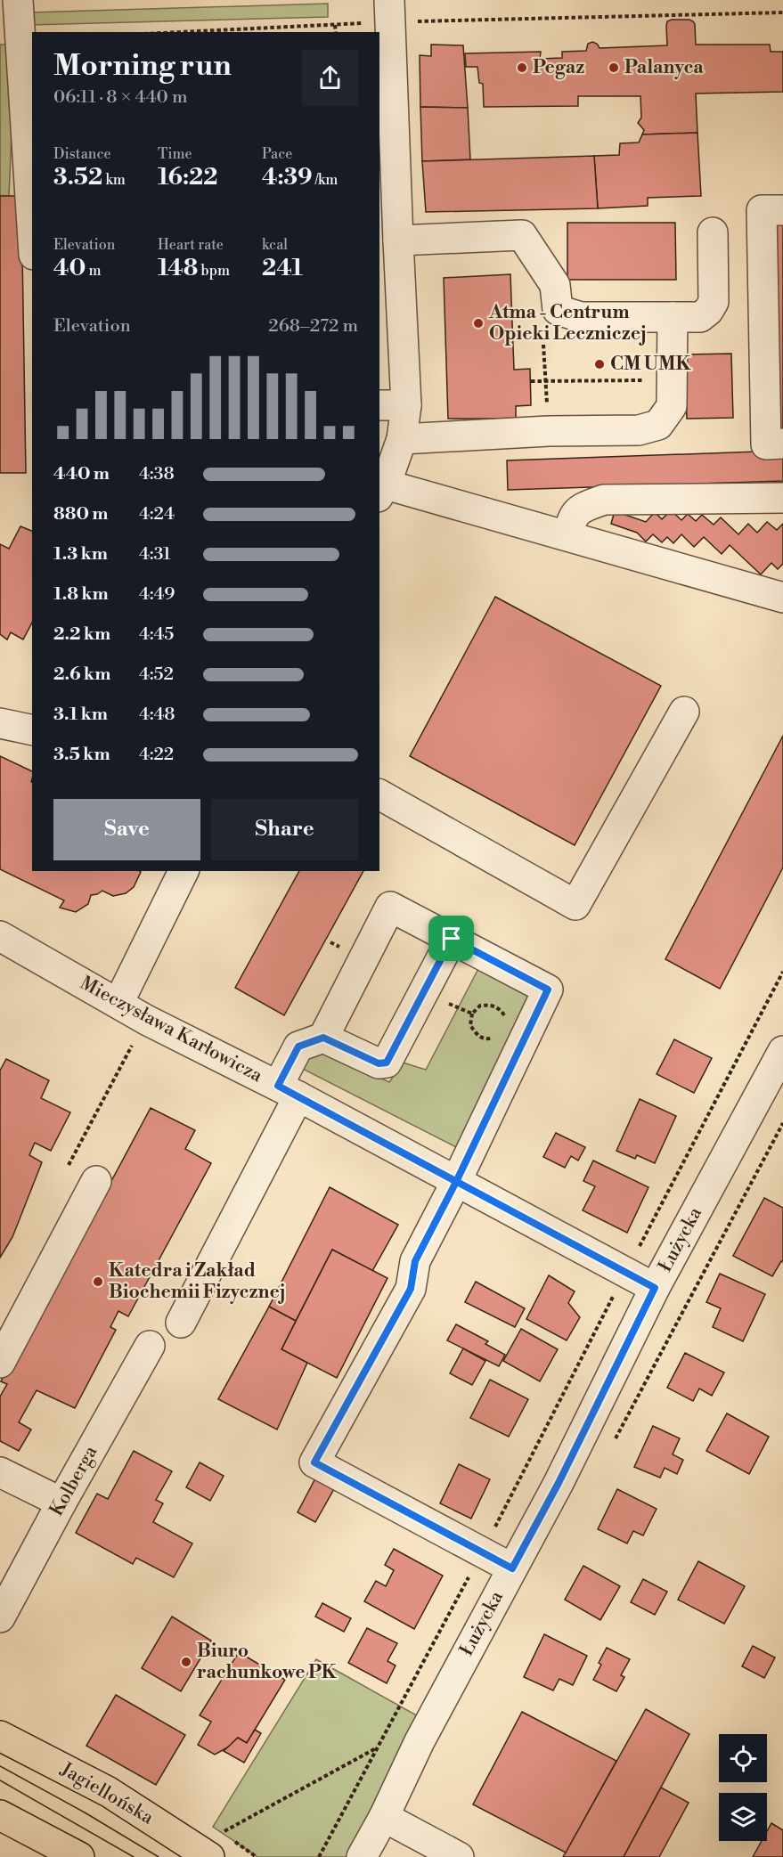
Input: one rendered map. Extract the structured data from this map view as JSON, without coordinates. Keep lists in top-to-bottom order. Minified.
{"streets":{"main road":["Jagiellońska"],"street":["Mieczysława Karłowicza","Łużycka","Kolberga"]},"crossings":[["Mieczysława Karłowicza","Łużycka"]],"places":["Pegaz","Palanyca","Atma - Centrum Opieki Leczniczej","CM UMK","Katedra i Zakład Biochemii Fizycznej","Biuro rachunkowe PK"],"page":{"heading":["Morning run","06:11 · 8 × 440 m"],"stats":[["Distance","3.52 km"],["Time","16:22"],["Pace","4:39 /km"],["Elevation","40 m"],["Heart rate","148 bpm"],["kcal","241"]],"chart":["Elevation","268–272 m"],"list":[{"name":"440 m","note":"4:38"},{"name":"880 m","note":"4:24"},{"name":"1.3 km","note":"4:31"},{"name":"1.8 km","note":"4:49"},{"name":"2.2 km","note":"4:45"},{"name":"2.6 km","note":"4:52"},{"name":"3.1 km","note":"4:48"},{"name":"3.5 km","note":"4:22"}],"buttons":["Save","Share"]}}
